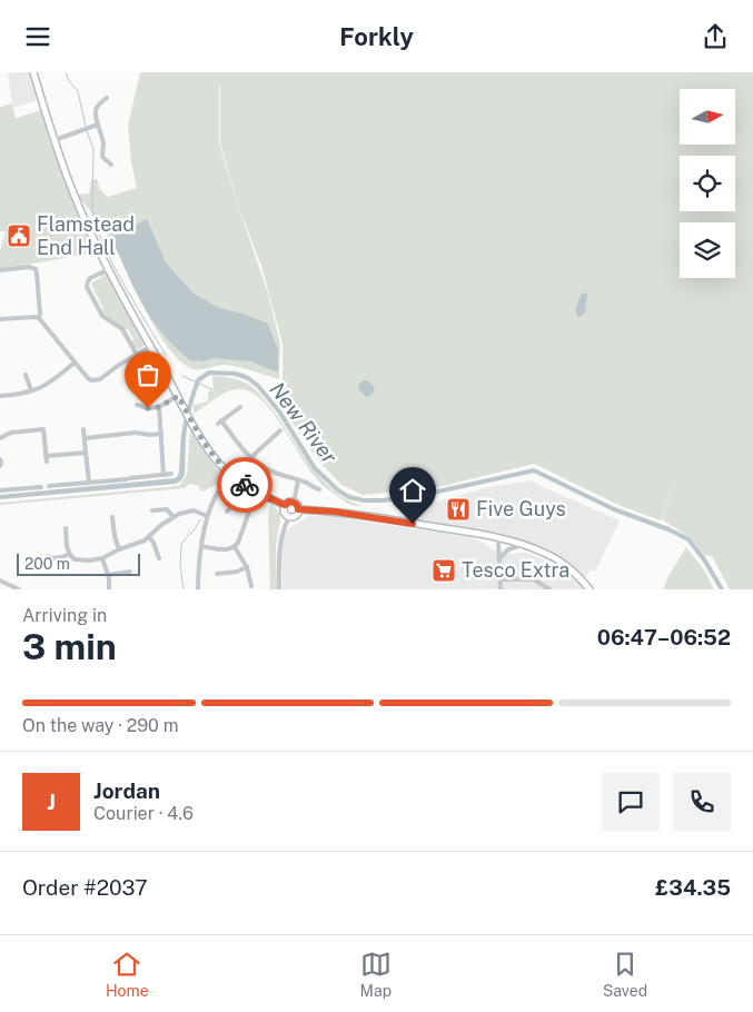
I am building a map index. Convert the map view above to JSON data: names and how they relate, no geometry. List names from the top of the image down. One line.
{"water":["New River"],"places":{"public building":["Flamstead End Hall"],"restaurant":["Five Guys"],"supermarket":["Tesco Extra"]},"scale_bar":"200 m","north":"right","page":{"header":"Forkly","scale":"200 m","heading":["3 min","Arriving in","06:47–06:52"],"panel":["Jordan","Courier · 4.6","Order #2037","£34.35"],"bar":"On the way · 290 m","round":"J","tabs":["Home","Map","Saved"]}}
